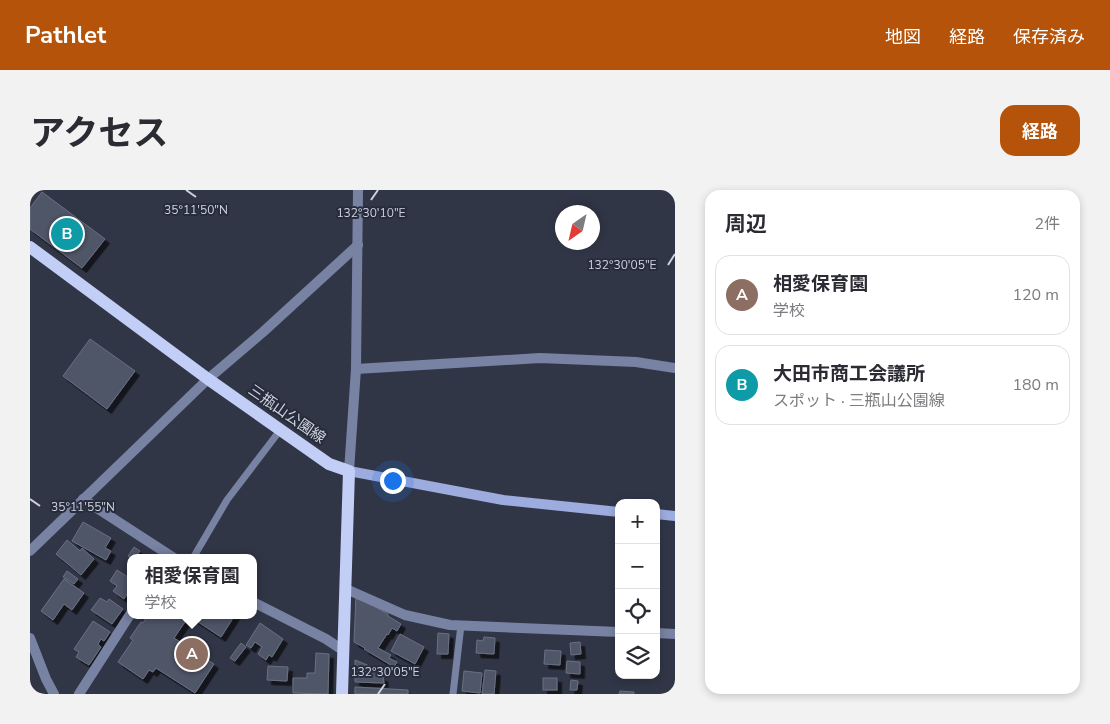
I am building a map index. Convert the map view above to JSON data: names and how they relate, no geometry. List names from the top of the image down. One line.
{"streets":{"main road":["三瓶山公園線"]},"north":"bottom left","page":{"header":"Pathlet","nav":["地図","経路","保存済み"],"title":"アクセス","buttons":"経路","heading":["周辺","2件"],"pins":["B","A"],"list":[{"mark":"A","name":"相愛保育園","note":"学校","value":"120 m"},{"mark":"B","name":"大田市商工会議所","note":"スポット · 三瓶山公園線","value":"180 m"}],"map_buttons":["+","−"],"popup":["相愛保育園","学校"]},"coordinates":["35°11'50\"N","132°30'10\"E","132°30'05\"E","35°11'55\"N"]}
